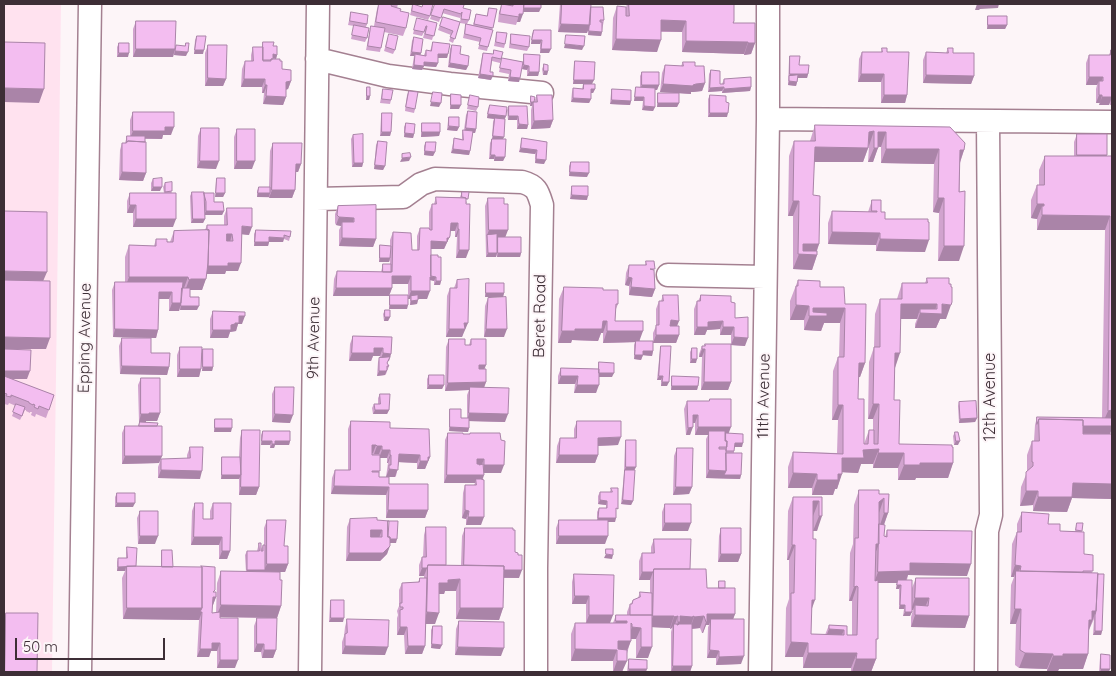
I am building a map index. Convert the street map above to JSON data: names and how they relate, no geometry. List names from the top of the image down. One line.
{"streets":{"street":["Beret Road","Epping Avenue","9th Avenue","11th Avenue","12th Avenue"]},"crossings":[["Beret Road","9th Avenue"]],"scale_bar":"50 m"}
